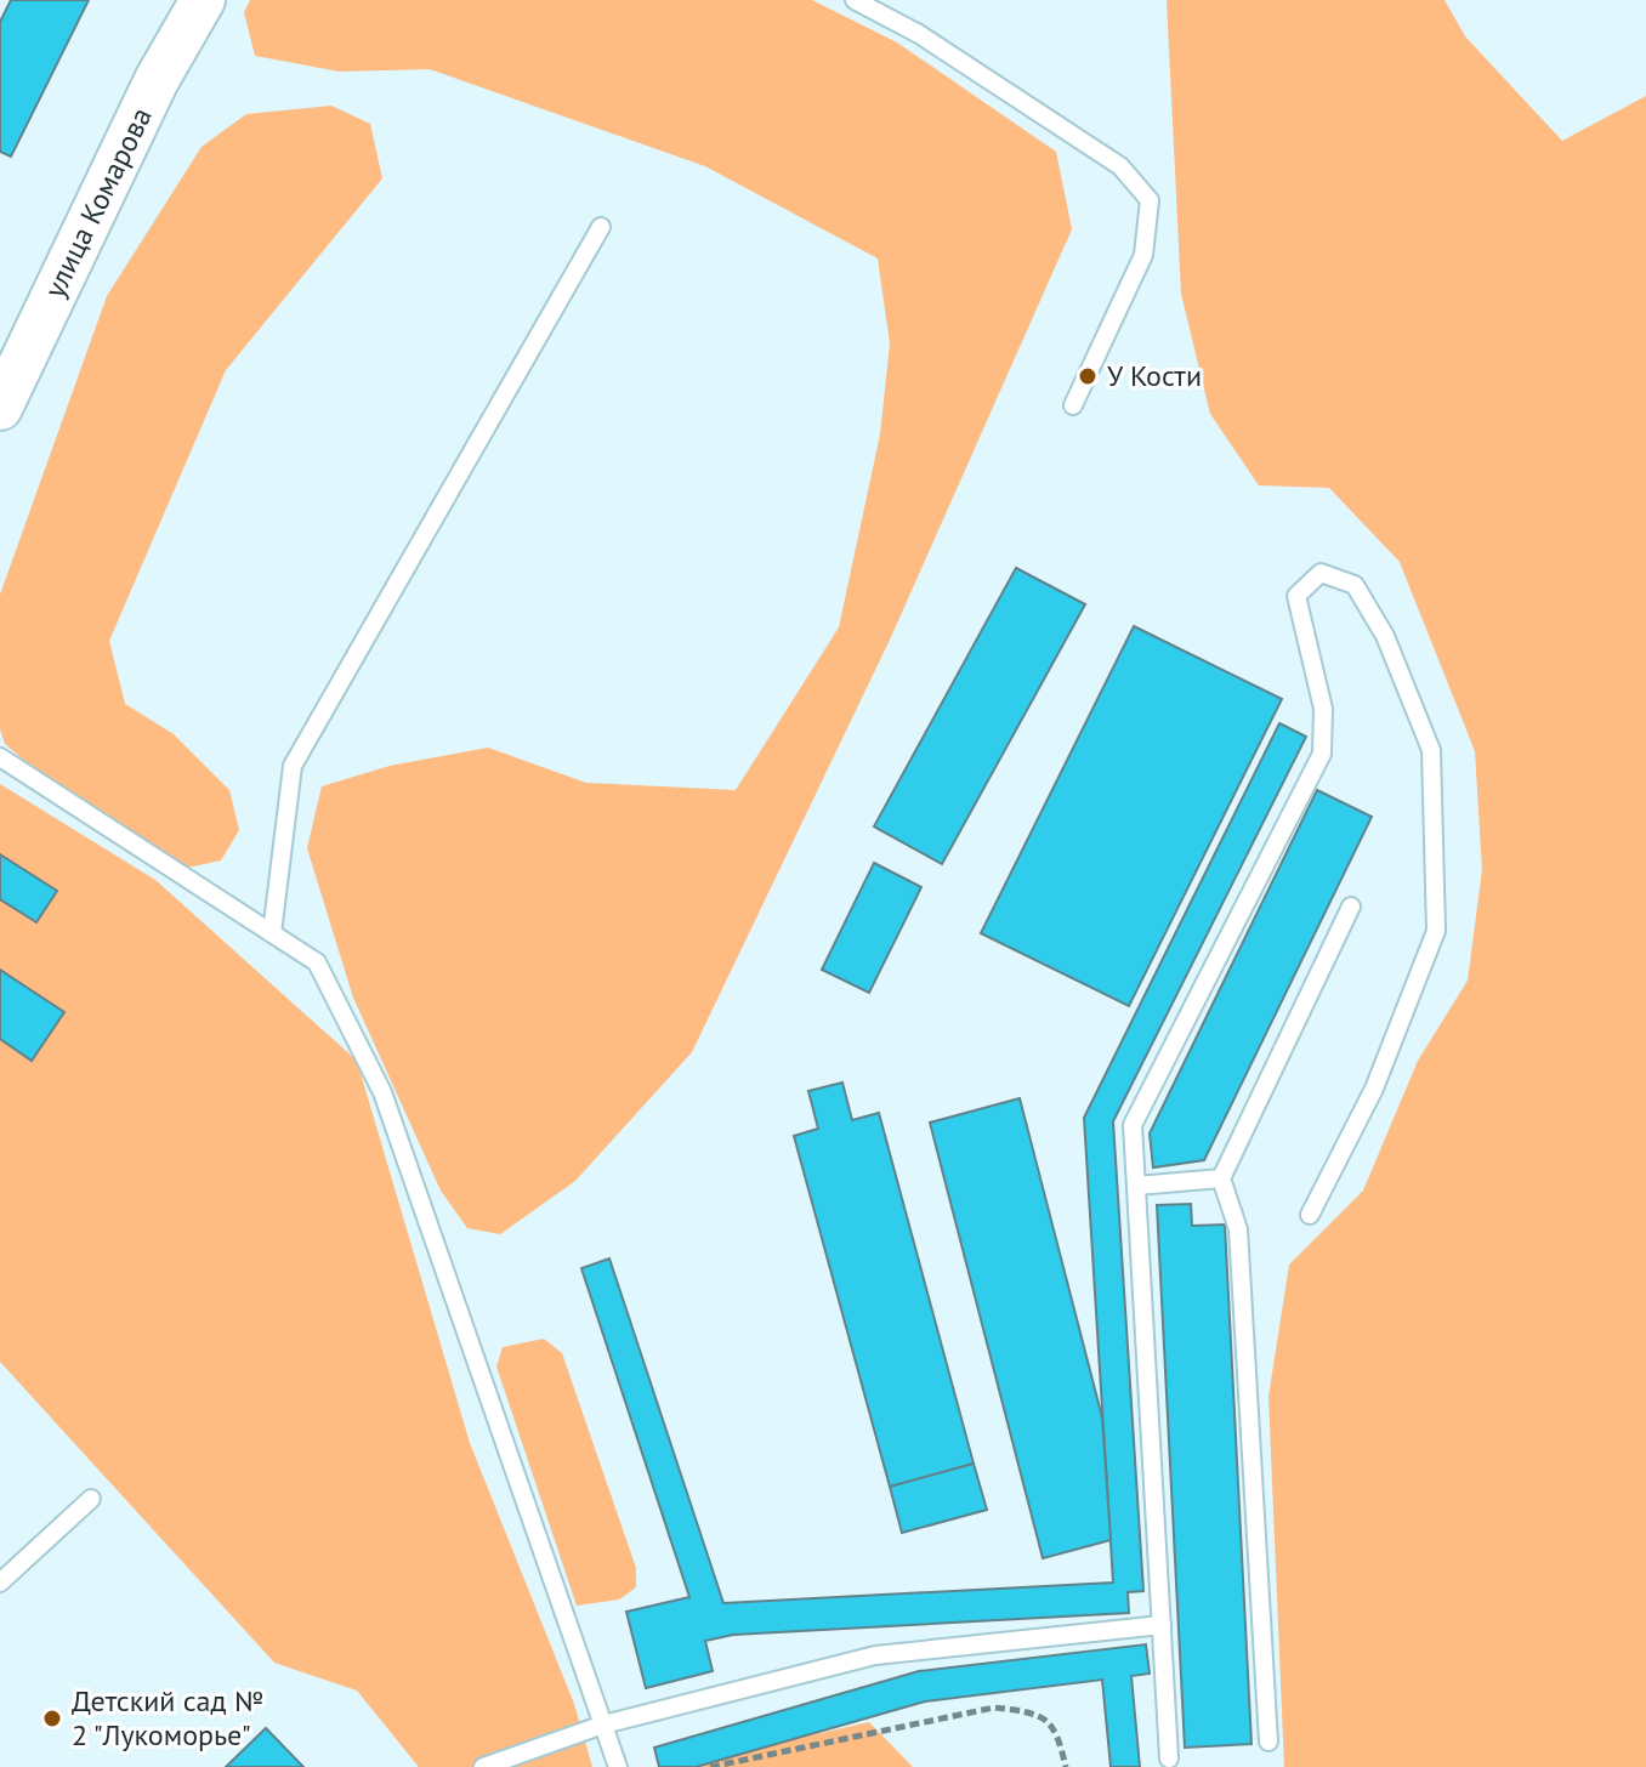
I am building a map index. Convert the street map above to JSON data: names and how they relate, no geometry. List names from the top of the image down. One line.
{"streets":{"street":["улица Комарова"]},"places":["У Кости","Детский сад № 2 \"Лукоморье\""]}
